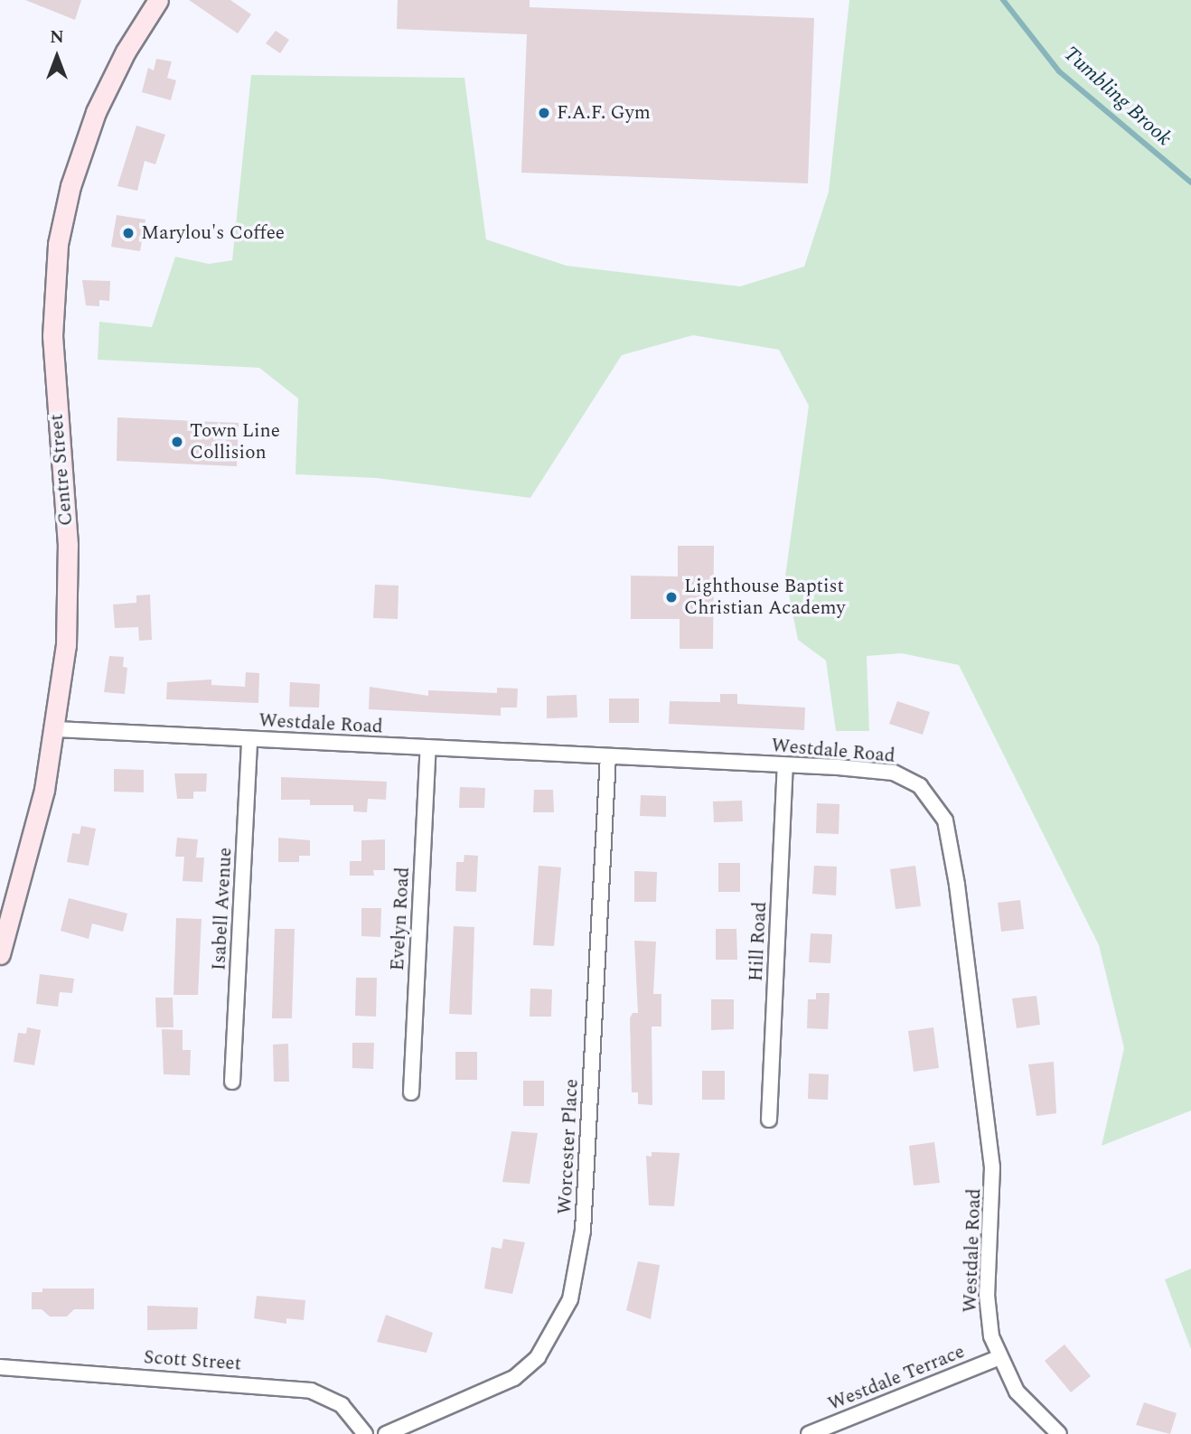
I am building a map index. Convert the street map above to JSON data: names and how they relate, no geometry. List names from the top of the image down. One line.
{"streets":{"main road":["Centre Street"],"street":["Westdale Road","Isabell Avenue","Evelyn Road","Hill Road","Worcester Place","Scott Street","Westdale Terrace"]},"crossings":[["Centre Street","Westdale Road"],["Westdale Road","Isabell Avenue"],["Westdale Road","Evelyn Road"],["Westdale Road","Hill Road"],["Westdale Road","Worcester Place"],["Westdale Road","Westdale Terrace"]],"water":["Tumbling Brook"],"places":["F.A.F. Gym","Marylou's Coffee","Town Line Collision","Lighthouse Baptist Christian Academy"],"north":"top"}
